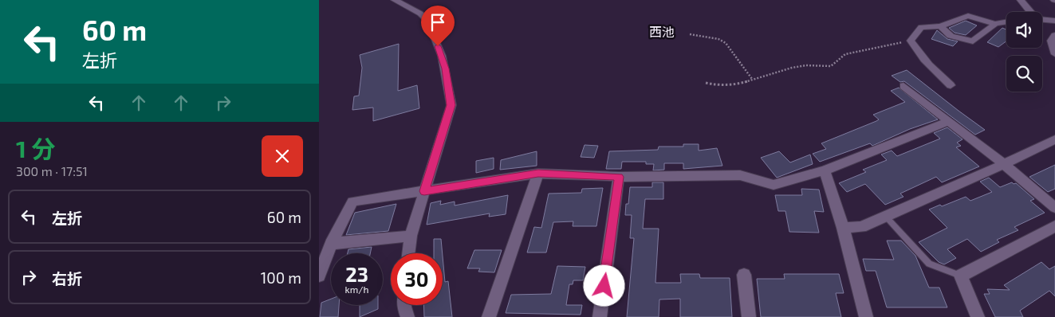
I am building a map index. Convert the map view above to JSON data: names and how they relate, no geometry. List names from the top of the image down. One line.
{"districts":["西池"],"page":{"turn":["60 m","左折"],"heading":["1 分","300 m · 17:51"],"list":[{"name":"左折","value":"60 m"},{"name":"右折","value":"100 m"}],"speed":"23 km/h","limit":"30"}}
